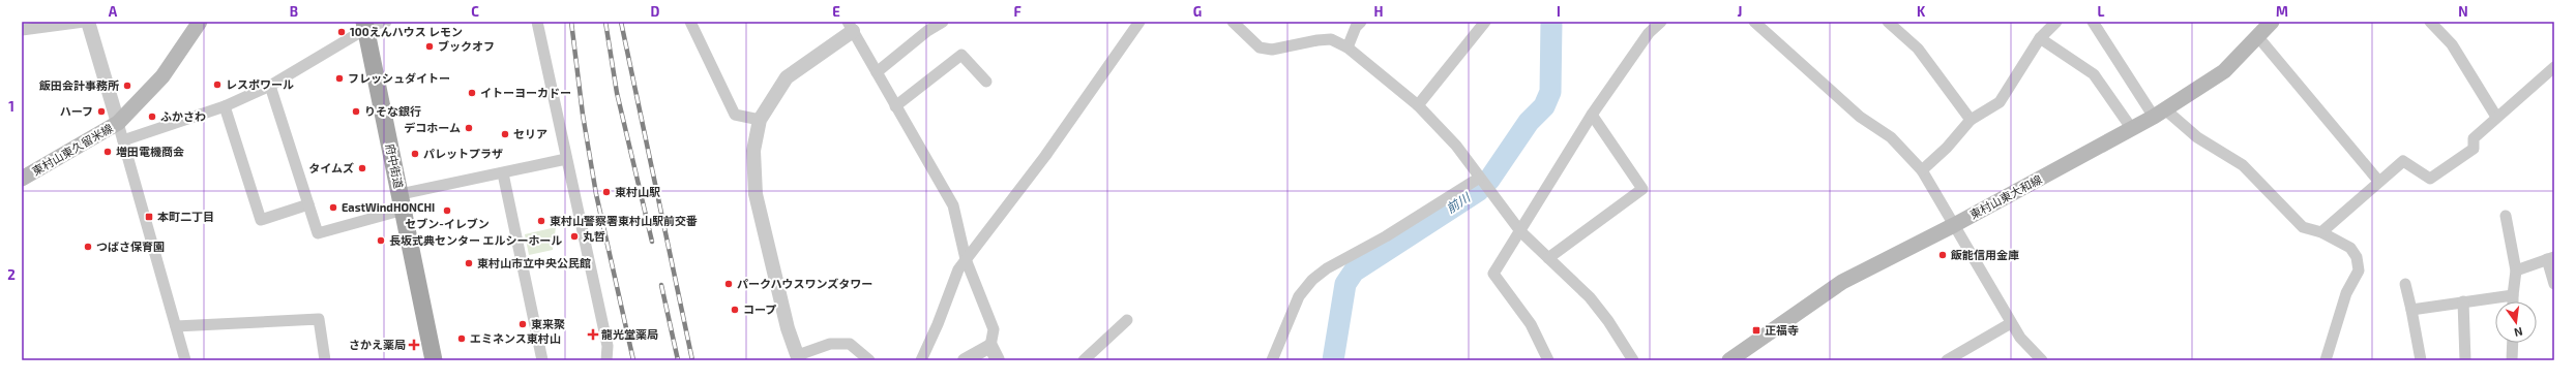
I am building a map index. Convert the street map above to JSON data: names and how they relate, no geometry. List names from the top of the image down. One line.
{"streets":{"main road":["東村山東久留米線","府中街道","東村山東大和線"]},"water":["前川"],"places":{"other":["100えんハウス レモン","ブックオフ","フレッシュダイトー","レスポワール","飯田会計事務所","イトーヨーカドー","ハーフ","りそな銀行","ふかさわ","デコホーム","セリア","増田電機商会","パレットプラザ","タイムズ","東村山駅","EastWindHONCHI","セブン-イレブン","東村山警察署東村山駅前交番","丸哲","長坂式典センター エルシーホール","つばさ保育園","飯能信用金庫","東村山市立中央公民館","パークハウスワンズタワー","コープ","東来聚","エミネンス東村山"],"transit":["本町二丁目","正福寺"],"health":["龍光堂薬局","さかえ薬局"]},"north":"bottom","grid":{"columns":["A","B","C","D","E","F","G","H","I","J","K","L","M","N"],"rows":["1","2"]}}
